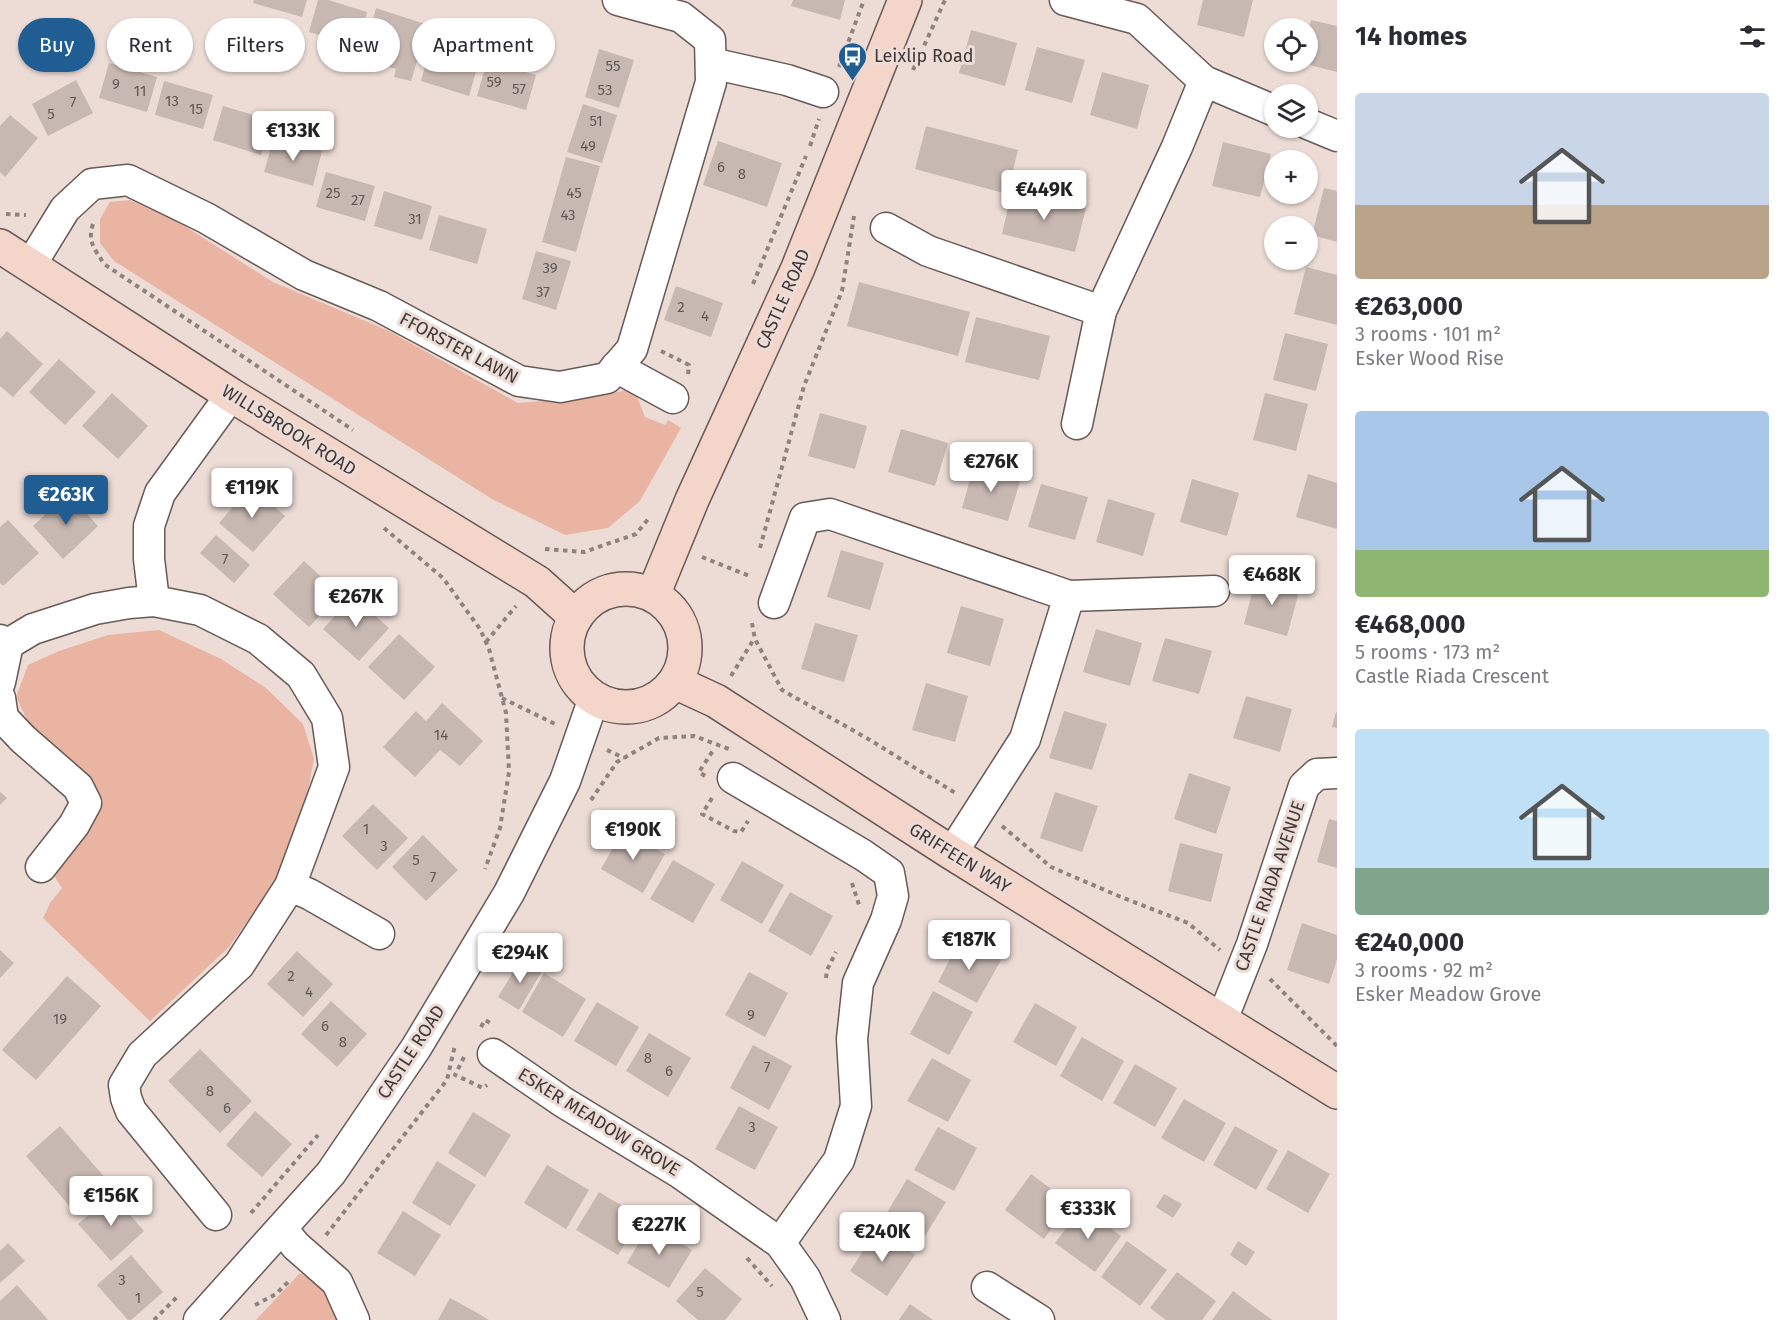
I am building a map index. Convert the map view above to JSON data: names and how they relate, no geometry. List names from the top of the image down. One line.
{"streets":{"street":["CASTLE ROAD","FFORSTER LAWN","WILLSBROOK ROAD","GRIFFEEN WAY","CASTLE RIADA AVENUE","ESKER MEADOW GROVE"]},"crossings":[["CASTLE ROAD","WILLSBROOK ROAD"],["CASTLE ROAD","GRIFFEEN WAY"],["FFORSTER LAWN","WILLSBROOK ROAD"],["WILLSBROOK ROAD","GRIFFEEN WAY"],["GRIFFEEN WAY","CASTLE RIADA AVENUE"]],"places":{"bus stop":["Leixlip Road"]},"house_numbers":["55","59","9","57","53","11","13","7","15","5","51","49","6","8","25","45","27","43","31","39","37","2","4","7","14","1","3","5","7","2","4","9","19","6","8","8","7","6","8","6","3","3","5","1"],"page":{"heading":"14 homes","map_buttons":["+","−"],"chip":["Buy","Rent","Filters","New","Apartment"],"list":[{"name":"€263,000","note":"3 rooms · 101 m² · Esker Wood Rise"},{"name":"€468,000","note":"5 rooms · 173 m² · Castle Riada Crescent"},{"name":"€240,000","note":"3 rooms · 92 m² · Esker Meadow Grove"}],"price":["€133K","€449K","€276K","€119K","€263K","€468K","€267K","€190K","€187K","€294K","€156K","€333K","€227K","€240K"]}}
